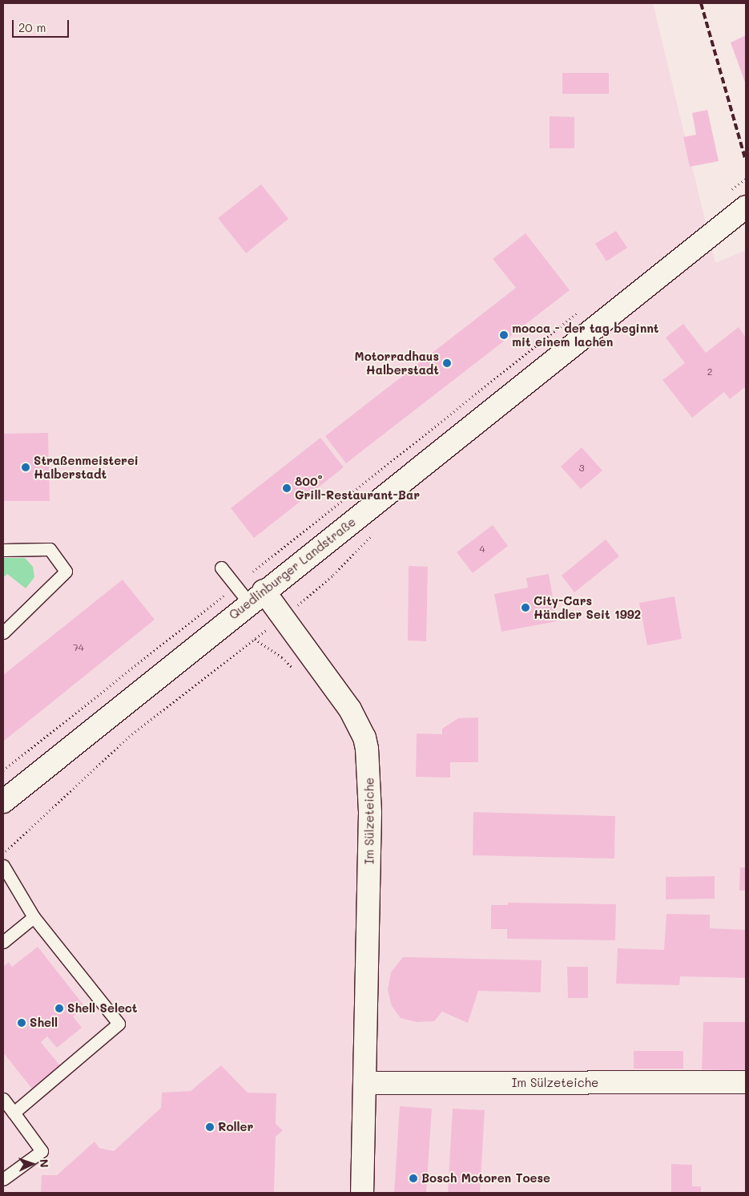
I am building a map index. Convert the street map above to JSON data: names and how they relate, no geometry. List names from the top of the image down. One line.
{"streets":{"street":["Quedlinburger Landstraße","Im Sülzeteiche"]},"crossings":[["Quedlinburger Landstraße","Im Sülzeteiche"]],"places":["mocca - der tag beginnt mit einem lachen","Motorradhaus Halberstadt","Straßenmeisterei Halberstadt","800° Grill-Restaurant-Bar","City-Cars Händler Seit 1992","Shell Select","Shell","Roller","Bosch Motoren Toese"],"house_numbers":["2","3","4","74"],"scale_bar":"20 m","north":"right"}
